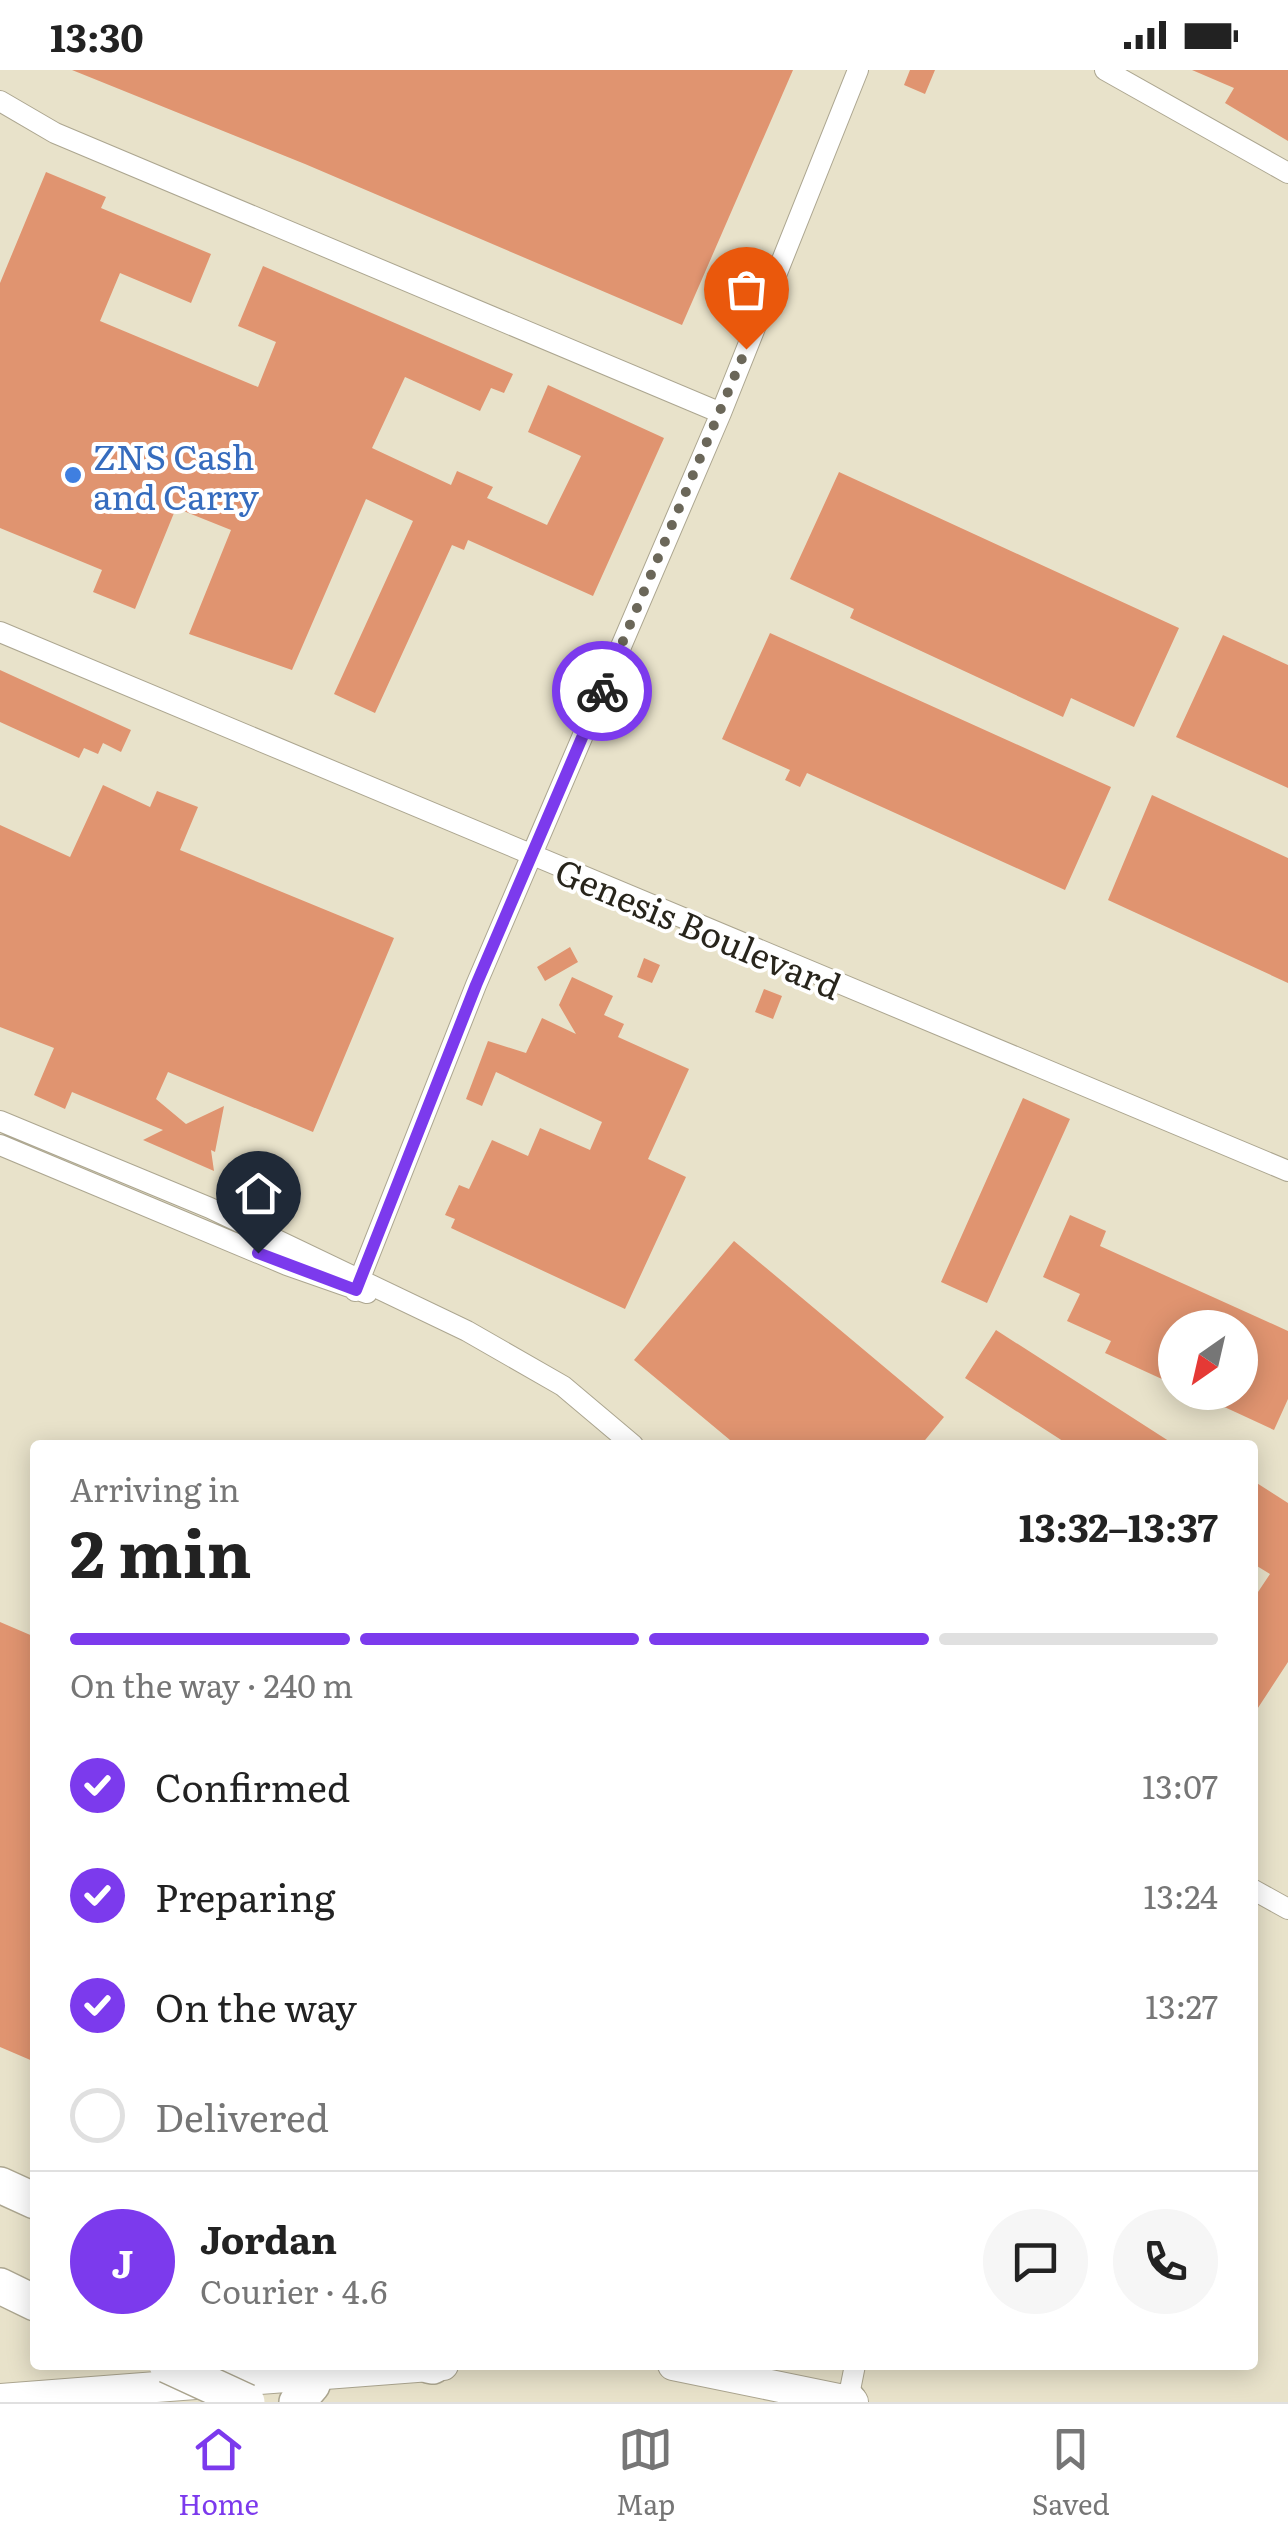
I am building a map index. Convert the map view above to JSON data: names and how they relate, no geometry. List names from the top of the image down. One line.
{"streets":{"street":["Genesis Boulevard"]},"places":["ZNS Cash and Carry"],"north":"bottom left","page":{"status":"13:30","heading":["2 min","Arriving in","13:32–13:37"],"panel":["Jordan","Courier · 4.6"],"bar":"On the way · 240 m","list":[["Confirmed","13:07"],["Preparing","13:24"],["On the way","13:27"],"Delivered"],"round":"J","tabs":["Home","Map","Saved"]}}
